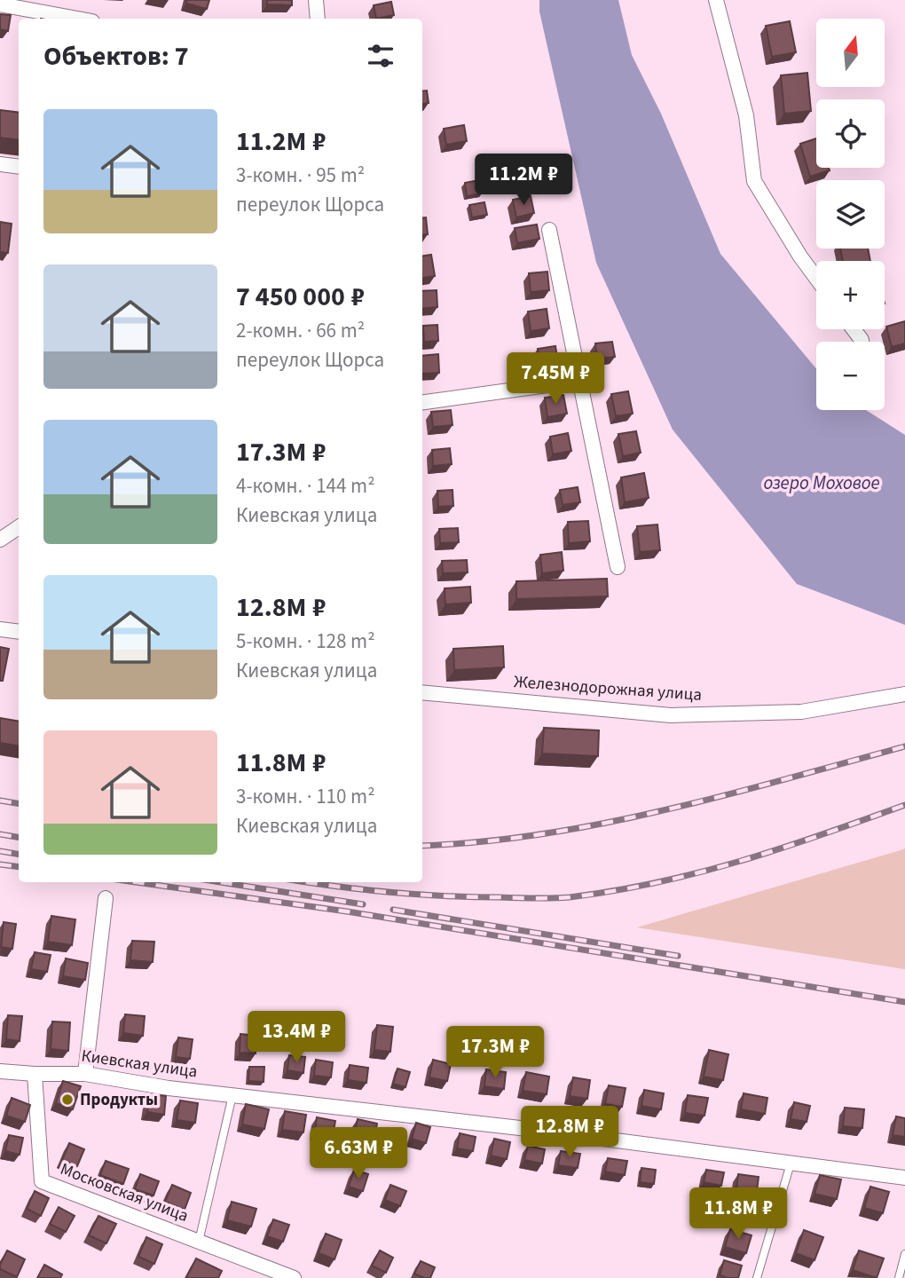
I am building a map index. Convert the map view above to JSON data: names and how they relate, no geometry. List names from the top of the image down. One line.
{"streets":{"street":["Железнодорожная улица","Киевская улица","Московская улица"]},"crossings":[["Киевская улица","Московская улица"]],"water":["озеро Моховое"],"places":["Продукты"],"north":"top","page":{"map_buttons":["+","−"],"heading":"Объектов: 7","list":[{"name":"11.2M ₽","note":"3-комн. · 95 m² · переулок Щорса"},{"name":"7 450 000 ₽","note":"2-комн. · 66 m² · переулок Щорса"},{"name":"17.3M ₽","note":"4-комн. · 144 m² · Киевская улица"},{"name":"12.8M ₽","note":"5-комн. · 128 m² · Киевская улица"},{"name":"11.8M ₽","note":"3-комн. · 110 m² · Киевская улица"}],"price":["11.2M ₽","7.45M ₽","13.4M ₽","17.3M ₽","12.8M ₽","6.63M ₽","11.8M ₽"]}}
